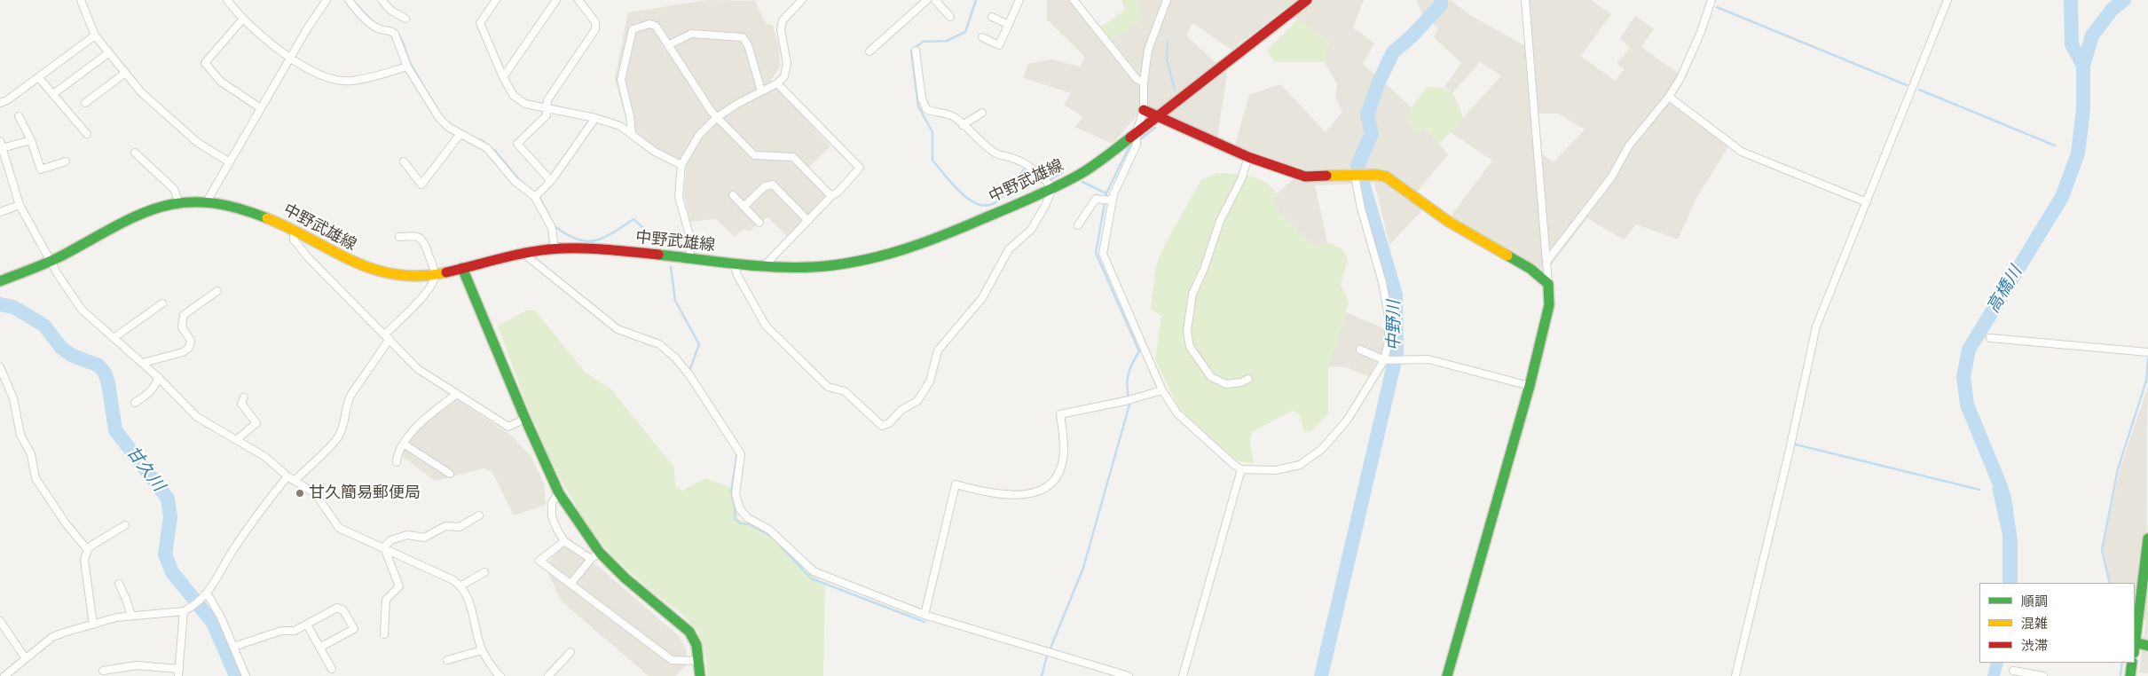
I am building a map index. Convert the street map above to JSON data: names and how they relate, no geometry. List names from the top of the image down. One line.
{"streets":{"main road":["中野武雄線"]},"water":["高橋川","中野川","甘久川"],"places":["甘久簡易郵便局"],"legend":["順調","混雑","渋滞"]}
